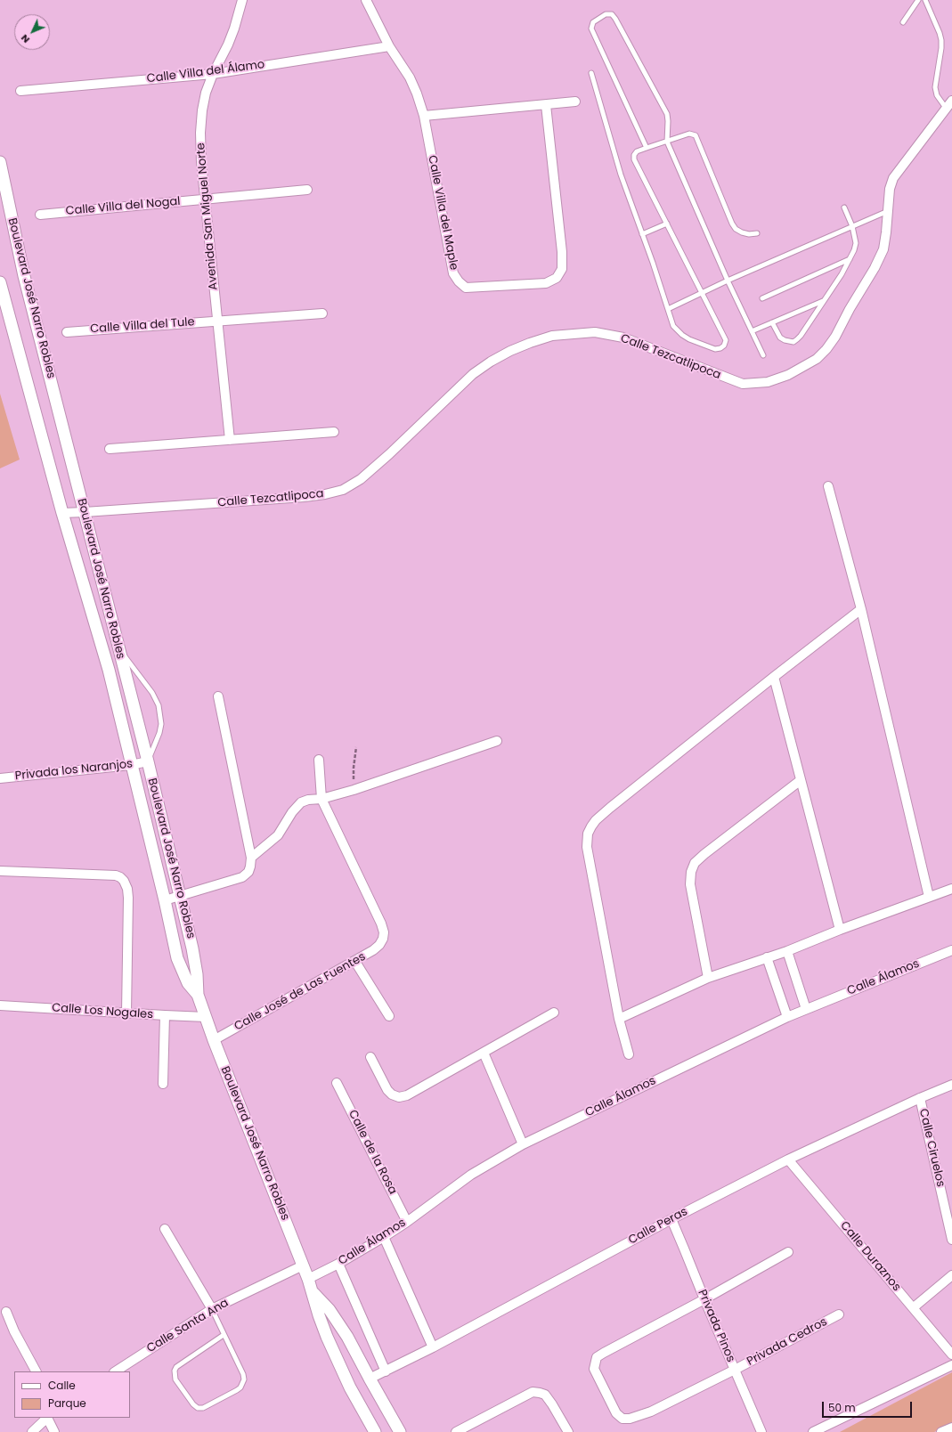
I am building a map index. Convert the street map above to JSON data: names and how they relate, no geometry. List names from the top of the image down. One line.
{"streets":{"street":["Calle Villa del Álamo","Calle Villa del Nogal","Calle Villa del Maple","Avenida San Miguel Norte","Boulevard José Narro Robles","Calle Villa del Tule","Calle Tezcatlipoca","Privada los Naranjos","Calle Álamos","Calle José de Las Fuentes","Calle Los Nogales","Calle Ciruelos","Calle de la Rosa","Calle Peras","Calle Duraznos","Calle Santa Ana","Privada Pinos","Privada Cedros"]},"crossings":[["Calle Villa del Álamo","Calle Villa del Maple"],["Calle Villa del Álamo","Avenida San Miguel Norte"],["Calle Villa del Nogal","Avenida San Miguel Norte"],["Avenida San Miguel Norte","Calle Villa del Tule"],["Boulevard José Narro Robles","Calle Tezcatlipoca"],["Boulevard José Narro Robles","Privada los Naranjos"],["Boulevard José Narro Robles","Calle Álamos"],["Boulevard José Narro Robles","Calle José de Las Fuentes"],["Boulevard José Narro Robles","Calle Los Nogales"],["Boulevard José Narro Robles","Calle Peras"],["Boulevard José Narro Robles","Calle Santa Ana"],["Calle Álamos","Calle de la Rosa"],["Calle Ciruelos","Calle Peras"],["Calle Peras","Calle Duraznos"],["Calle Peras","Privada Pinos"],["Privada Pinos","Privada Cedros"]],"legend":["Calle","Parque"],"scale_bar":"50 m","north":"bottom left"}
